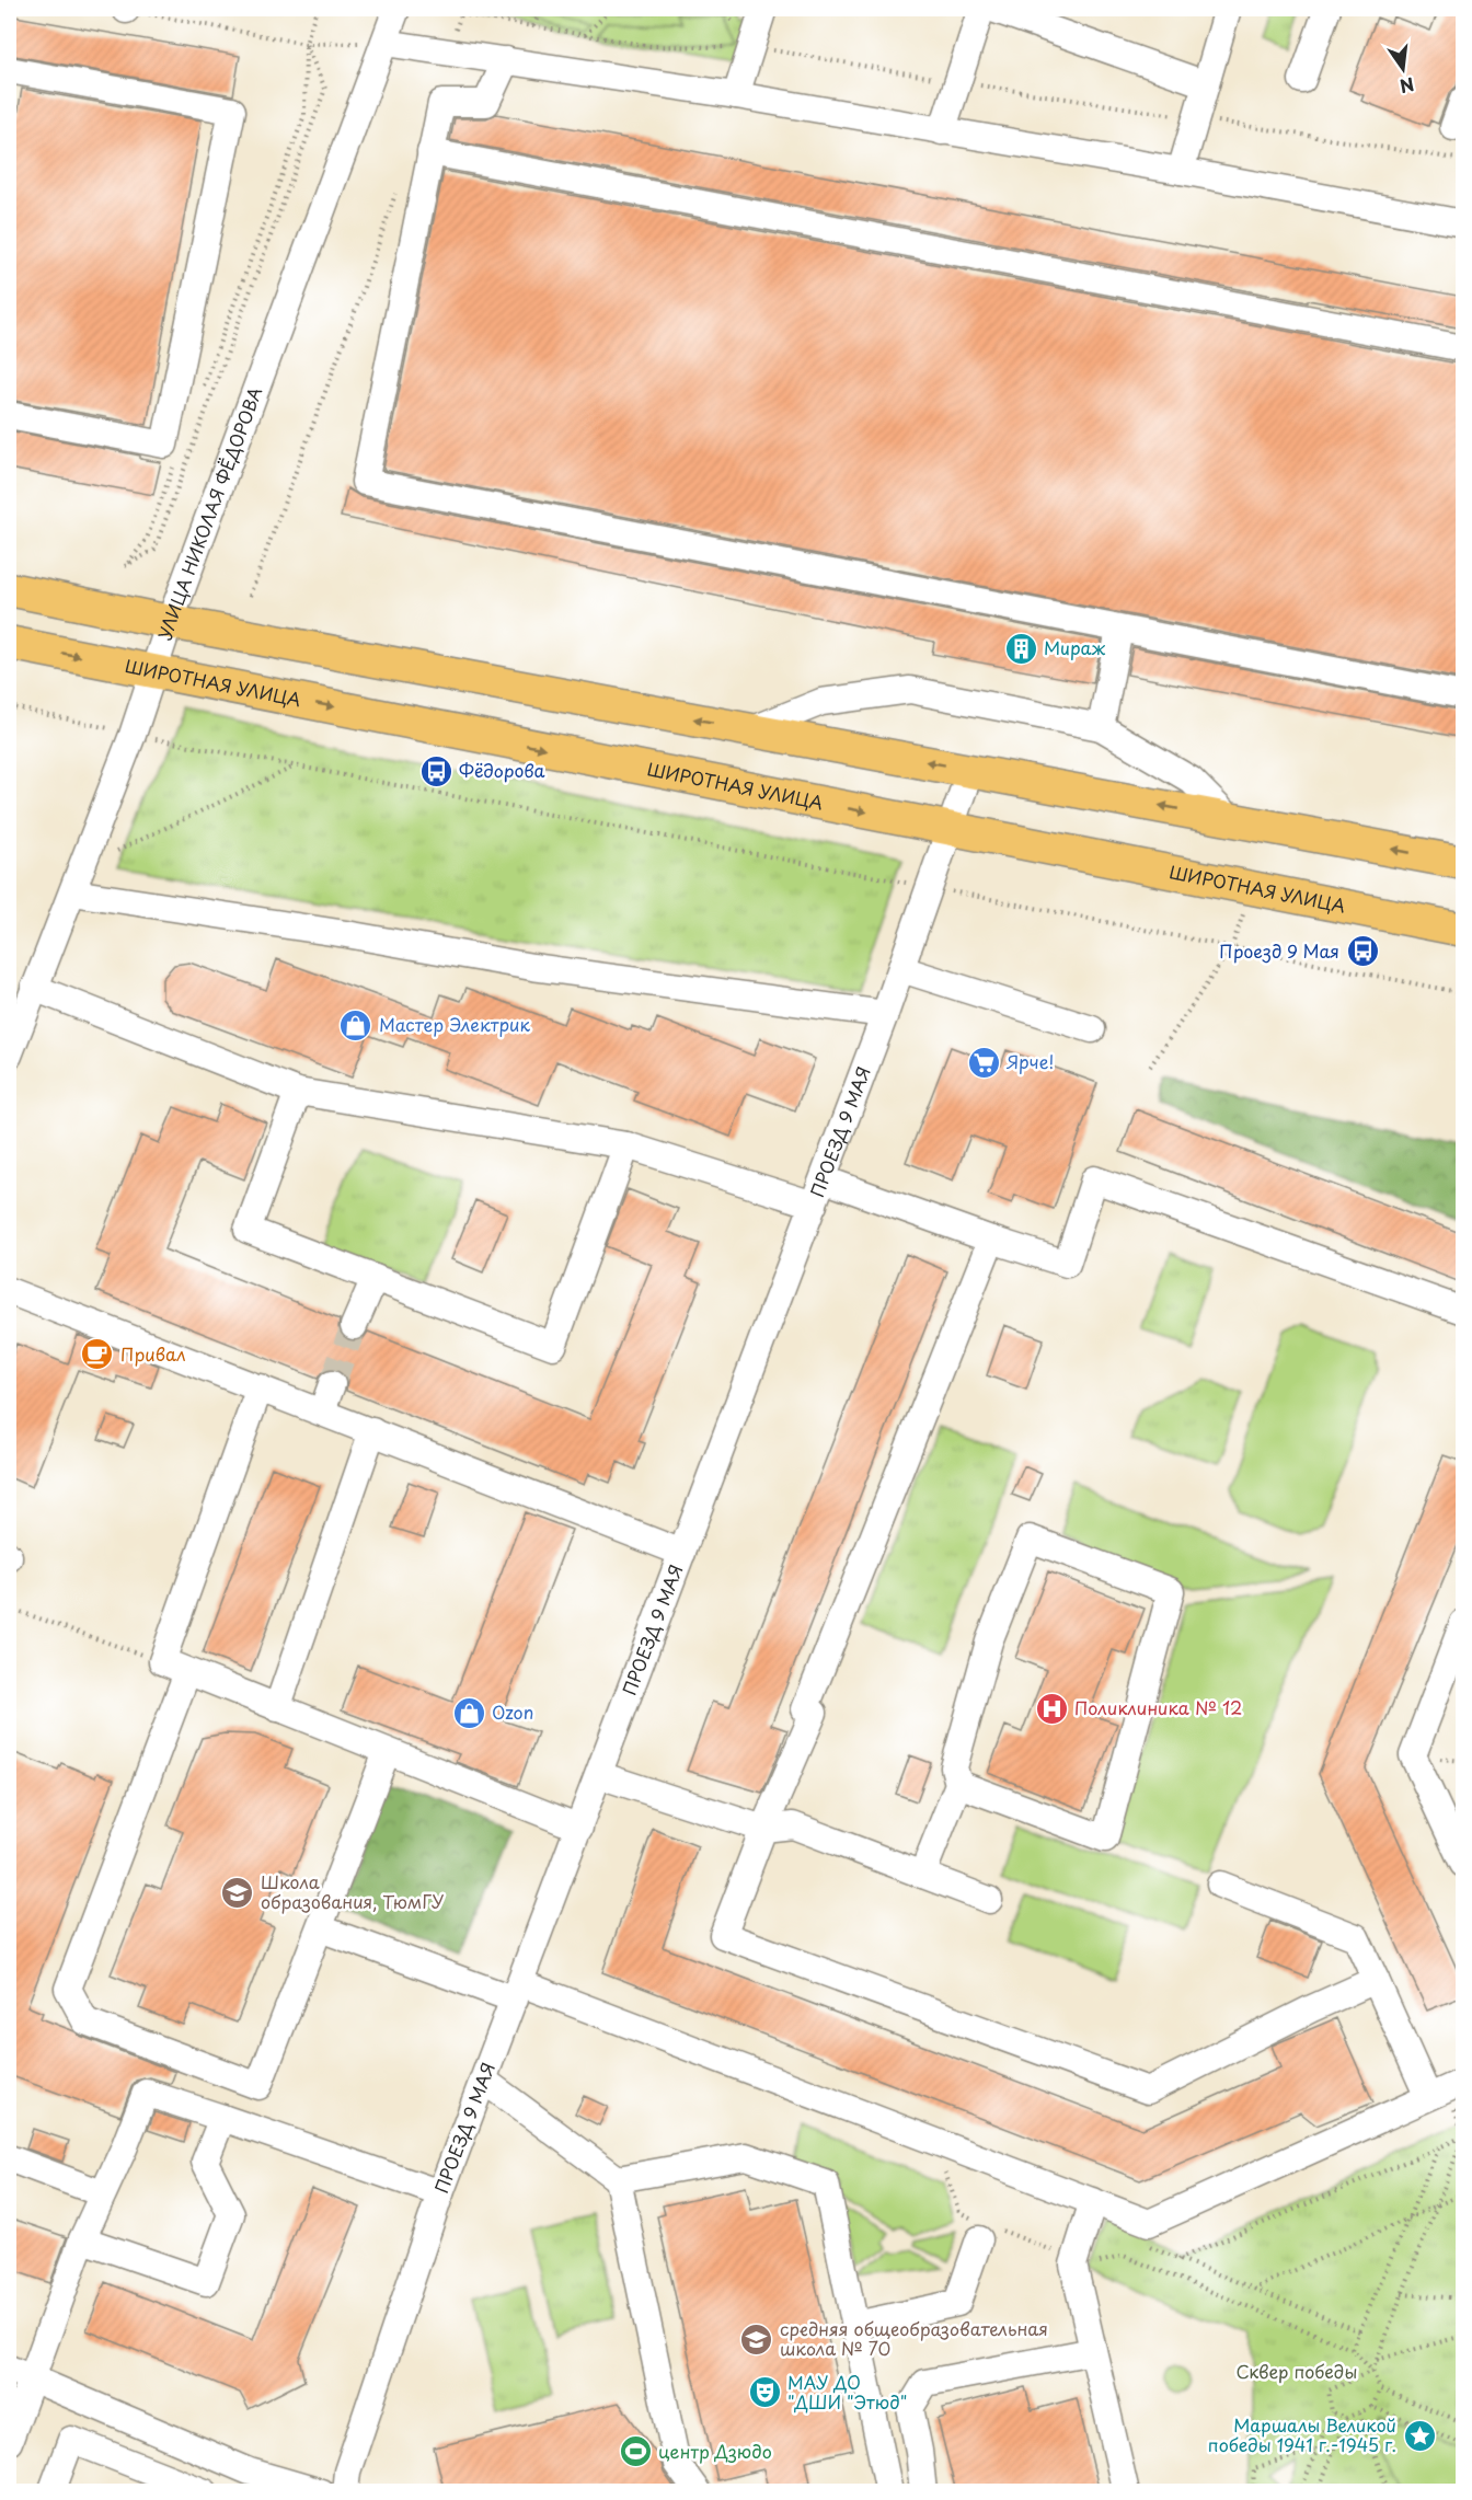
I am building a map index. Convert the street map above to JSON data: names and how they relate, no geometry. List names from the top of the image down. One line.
{"streets":{"main road":["ШИРОТНАЯ УЛИЦА"],"street":["УЛИЦА НИКОЛАЯ ФЁДОРОВА","ПРОЕЗД 9 МАЯ"]},"crossings":[["УЛИЦА НИКОЛАЯ ФЁДОРОВА","ШИРОТНАЯ УЛИЦА"],["ШИРОТНАЯ УЛИЦА","ПРОЕЗД 9 МАЯ"]],"parks":["Сквер победы"],"places":{"building":["Мираж"],"bus stop":["Фёдорова","Проезд 9 Мая"],"shop":["Мастер Электрик","Ozon"],"supermarket":["Ярче!"],"cafe":["Привал"],"hospital":["Поликлиника № 12"],"school or university":["Школа образования, ТюмГУ","средняя общеобразовательная школа № 70"],"theatre":["МАУ ДО \"ДШИ \"Этюд\""],"place":["Маршалы Великой победы 1941 г.-1945 г."],"sports":["центр Дзюдо"]},"north":"bottom"}
